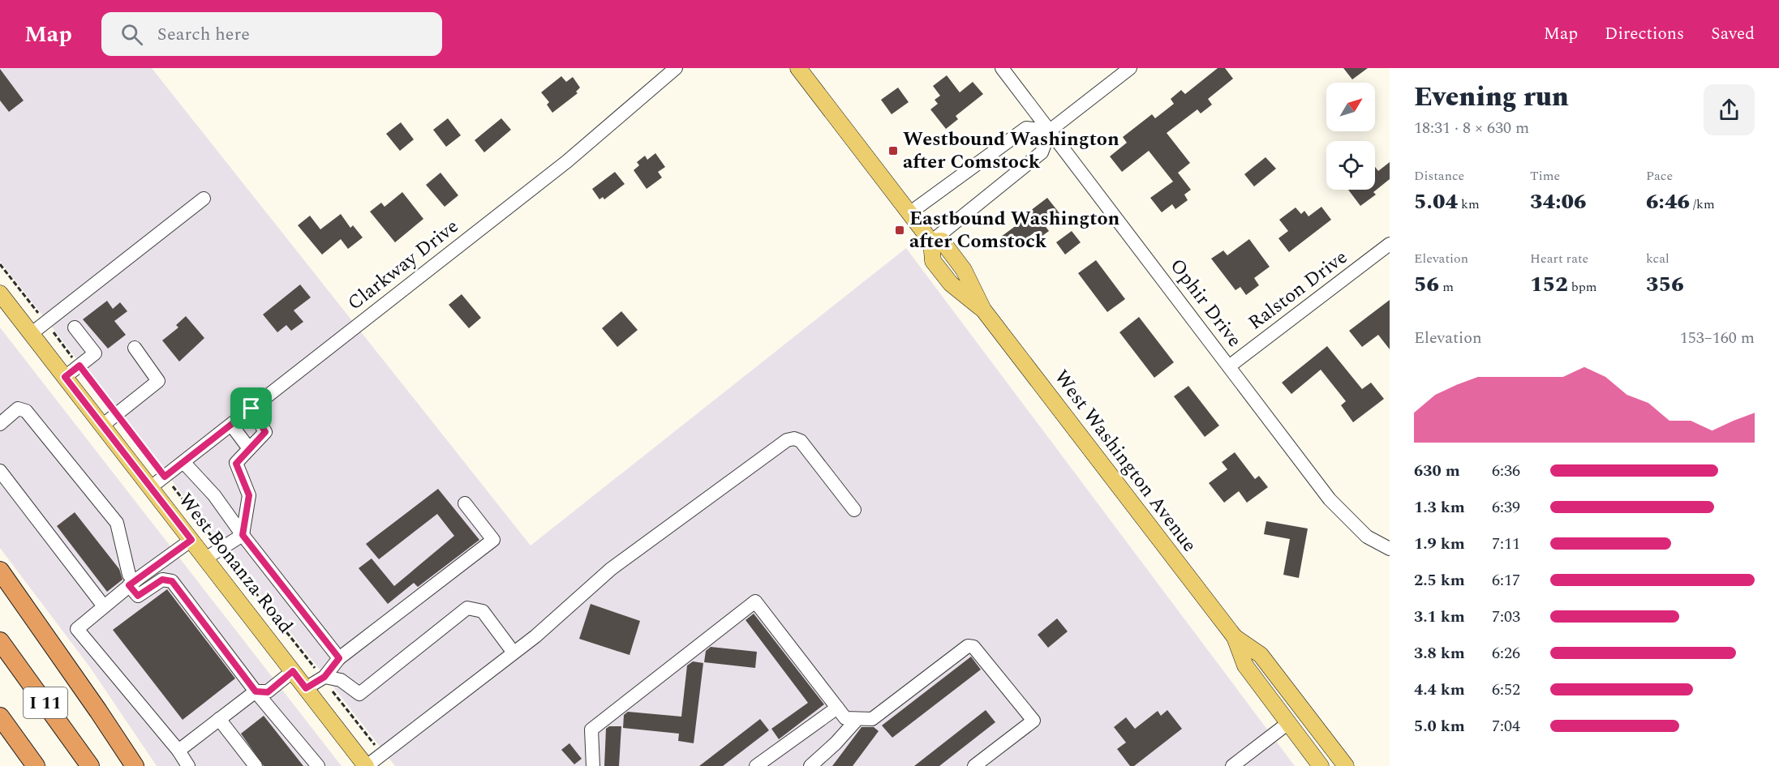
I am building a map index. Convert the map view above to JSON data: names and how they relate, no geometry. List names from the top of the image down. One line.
{"streets":{"highway":["I 11"],"main road":["West Washington Avenue","West Bonanza Road"],"street":["Clarkway Drive","Ralston Drive","Ophir Drive"]},"crossings":[["Clarkway Drive","West Bonanza Road"],["Ralston Drive","Ophir Drive"]],"places":{"transit":["Westbound Washington after Comstock","Eastbound Washington after Comstock"]},"north":"top right","page":{"header":"Map","search":"Search here","nav":["Map","Directions","Saved"],"heading":["Evening run","18:31 · 8 × 630 m"],"stats":[["Distance","5.04 km"],["Time","34:06"],["Pace","6:46 /km"],["Elevation","56 m"],["Heart rate","152 bpm"],["kcal","356"]],"chart":["Elevation","153–160 m"],"list":[{"name":"630 m","note":"6:36"},{"name":"1.3 km","note":"6:39"},{"name":"1.9 km","note":"7:11"},{"name":"2.5 km","note":"6:17"},{"name":"3.1 km","note":"7:03"},{"name":"3.8 km","note":"6:26"},{"name":"4.4 km","note":"6:52"},{"name":"5.0 km","note":"7:04"}]}}
